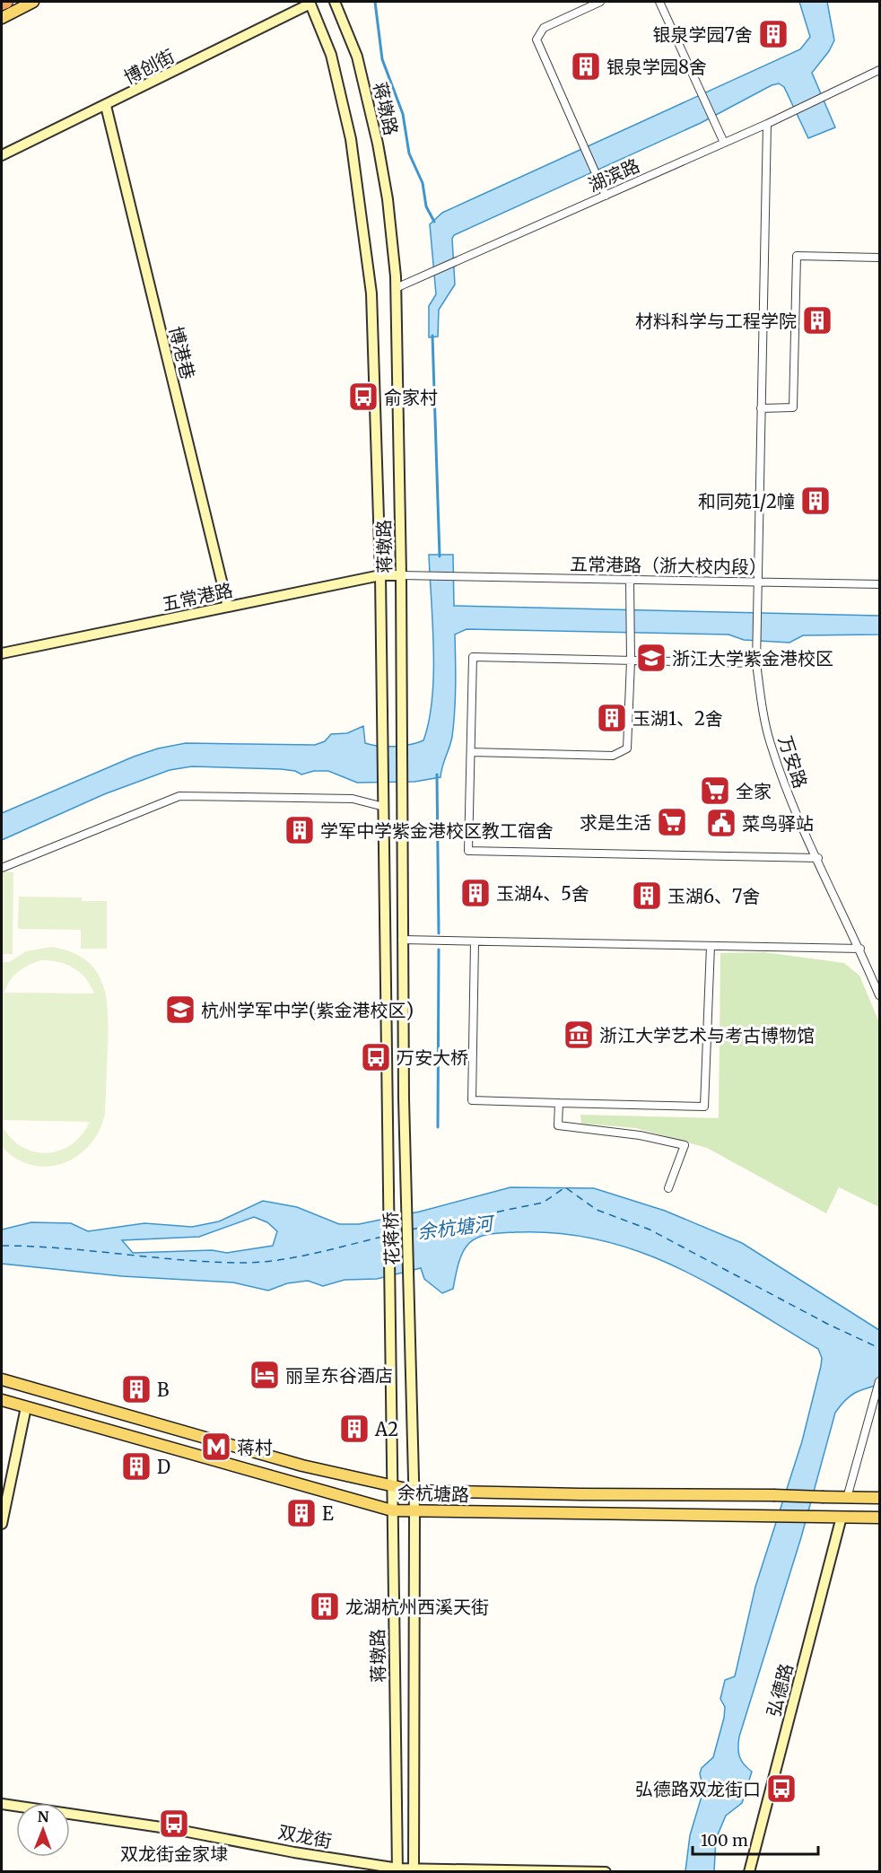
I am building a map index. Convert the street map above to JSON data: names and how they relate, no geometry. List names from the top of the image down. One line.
{"streets":{"main road":["博创街","蒋墩路","博港巷","五常港路","花蒋桥","余杭塘路","弘德路","双龙街"],"street":["湖滨路","五常港路（浙大校内段）","万安路"]},"crossings":[["博创街","蒋墩路"],["博创街","博港巷"],["蒋墩路","湖滨路"],["蒋墩路","五常港路（浙大校内段）"],["蒋墩路","五常港路"],["蒋墩路","花蒋桥"],["蒋墩路","余杭塘路"],["蒋墩路","双龙街"],["湖滨路","万安路"],["博港巷","五常港路"],["五常港路（浙大校内段）","五常港路"],["五常港路（浙大校内段）","万安路"],["余杭塘路","弘德路"]],"water":["余杭塘河"],"places":{"building":["银泉学园7舍","银泉学园8舍","材料科学与工程学院","和同苑1/2幢","玉湖1、2舍","学军中学紫金港校区教工宿舍","玉湖4、5舍","玉湖6、7舍","B","A2","D","E","龙湖杭州西溪天街"],"bus stop":["俞家村","万安大桥","弘德路双龙街口","双龙街金家埭"],"school or university":["浙江大学紫金港校区","杭州学军中学(紫金港校区)"],"supermarket":["全家","求是生活"],"public building":["菜鸟驿站"],"museum":["浙江大学艺术与考古博物馆"],"hotel":["丽呈东谷酒店"],"metro station":["蒋村"]},"scale_bar":"100 m","north":"top"}
